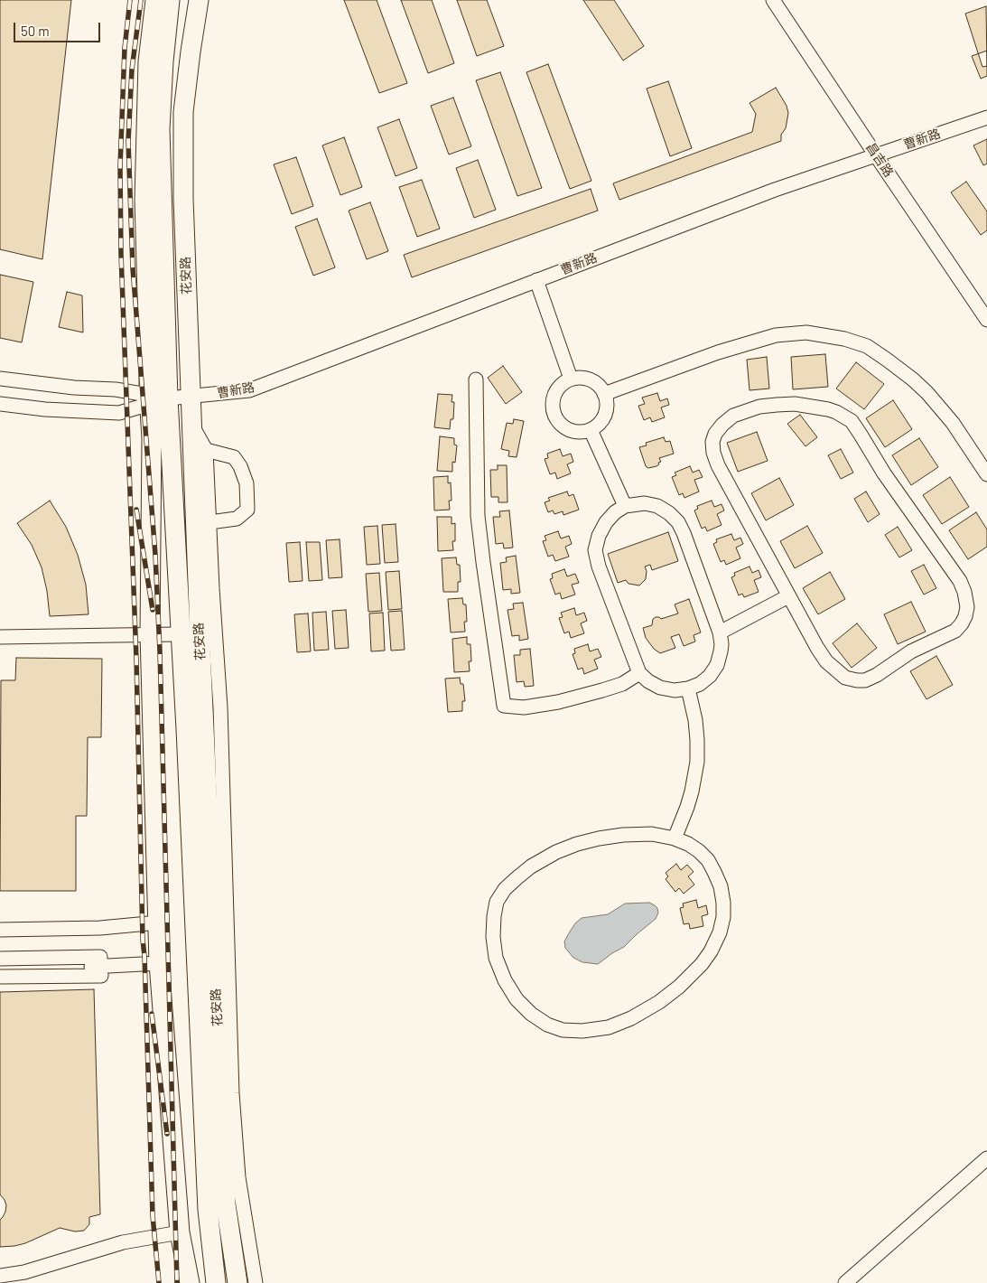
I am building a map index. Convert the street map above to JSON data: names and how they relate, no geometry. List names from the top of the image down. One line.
{"streets":{"highway":["花安路"],"street":["曹新路","昌吉路"]},"crossings":[["曹新路","昌吉路"],["曹新路","花安路"]],"scale_bar":"50 m"}
